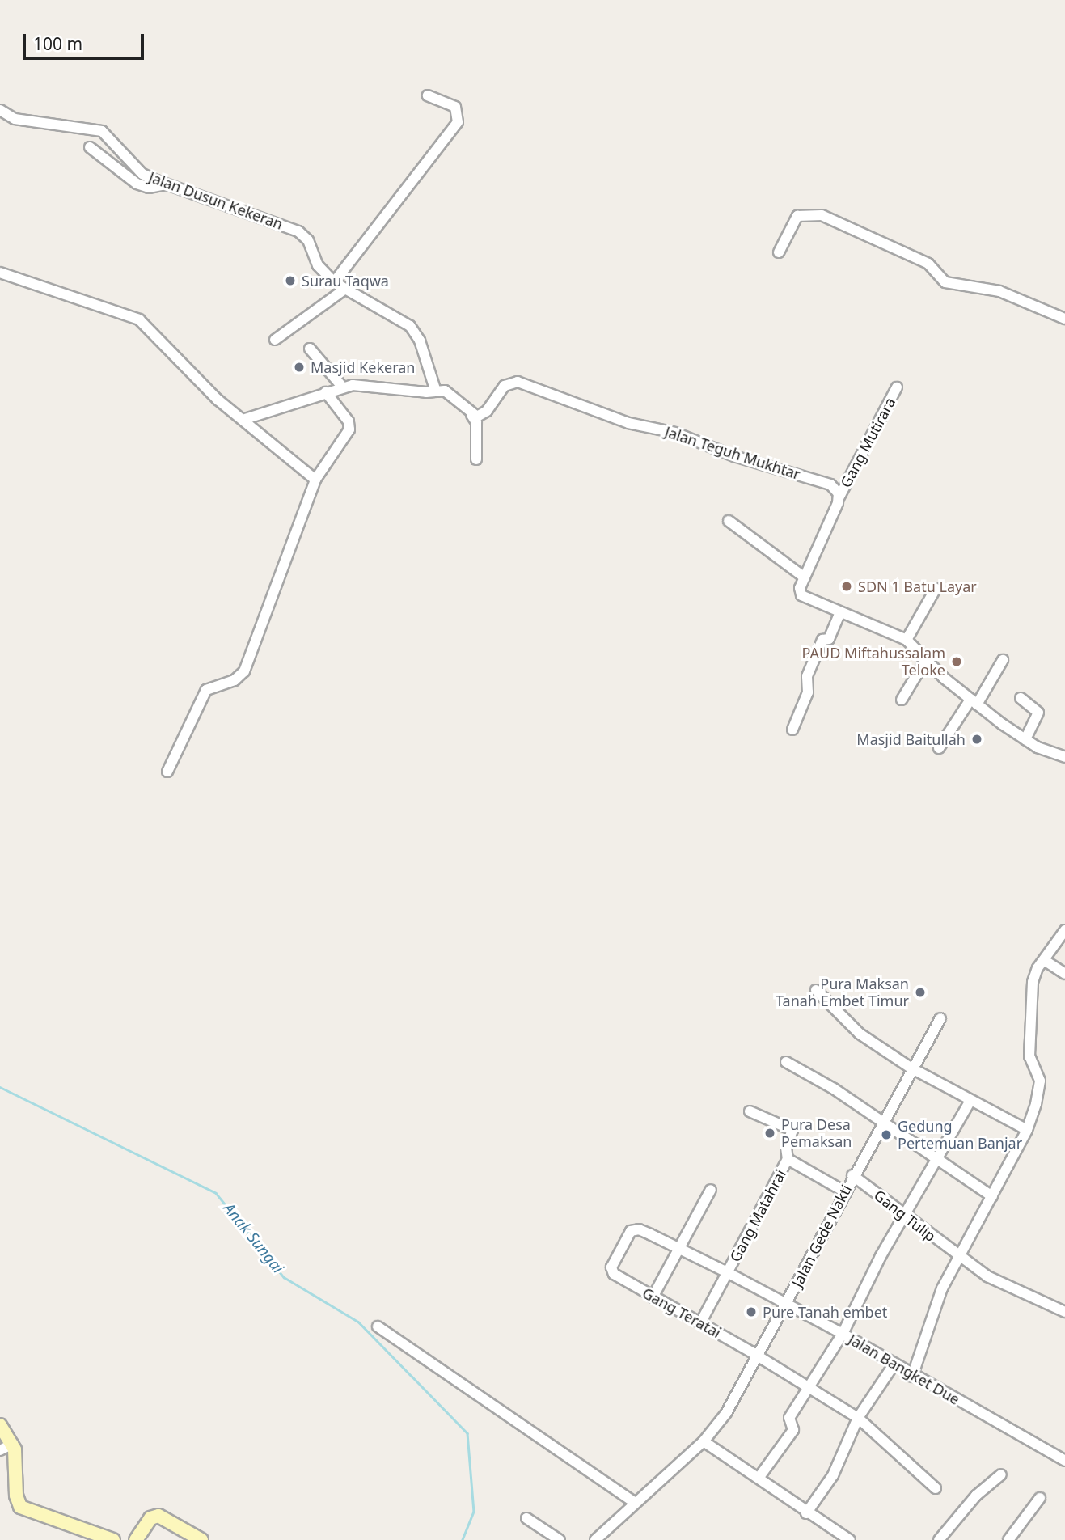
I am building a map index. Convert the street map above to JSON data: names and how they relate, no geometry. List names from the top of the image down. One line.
{"streets":{"street":["Jalan Dusun Kekeran","Gang Mutirara","Jalan Teguh Mukhtar","Gang Matahrai","Gang Tulip","Jalan Gede Nakti","Gang Teratai","Jalan Bangket Due"]},"crossings":[["Gang Mutirara","Jalan Teguh Mukhtar"],["Gang Matahrai","Gang Teratai"],["Gang Matahrai","Jalan Bangket Due"],["Gang Tulip","Jalan Gede Nakti"],["Jalan Gede Nakti","Gang Teratai"],["Jalan Gede Nakti","Jalan Bangket Due"],["Gang Teratai","Jalan Bangket Due"]],"water":["Anak Sungai"],"places":["Surau Taqwa","Masjid Kekeran","SDN 1 Batu Layar","PAUD Miftahussalam Teloke","Masjid Baitullah","Pura Maksan Tanah Embet Timur","Pura Desa Pemaksan","Gedung Pertemuan Banjar","Pure Tanah embet"],"scale_bar":"100 m"}
